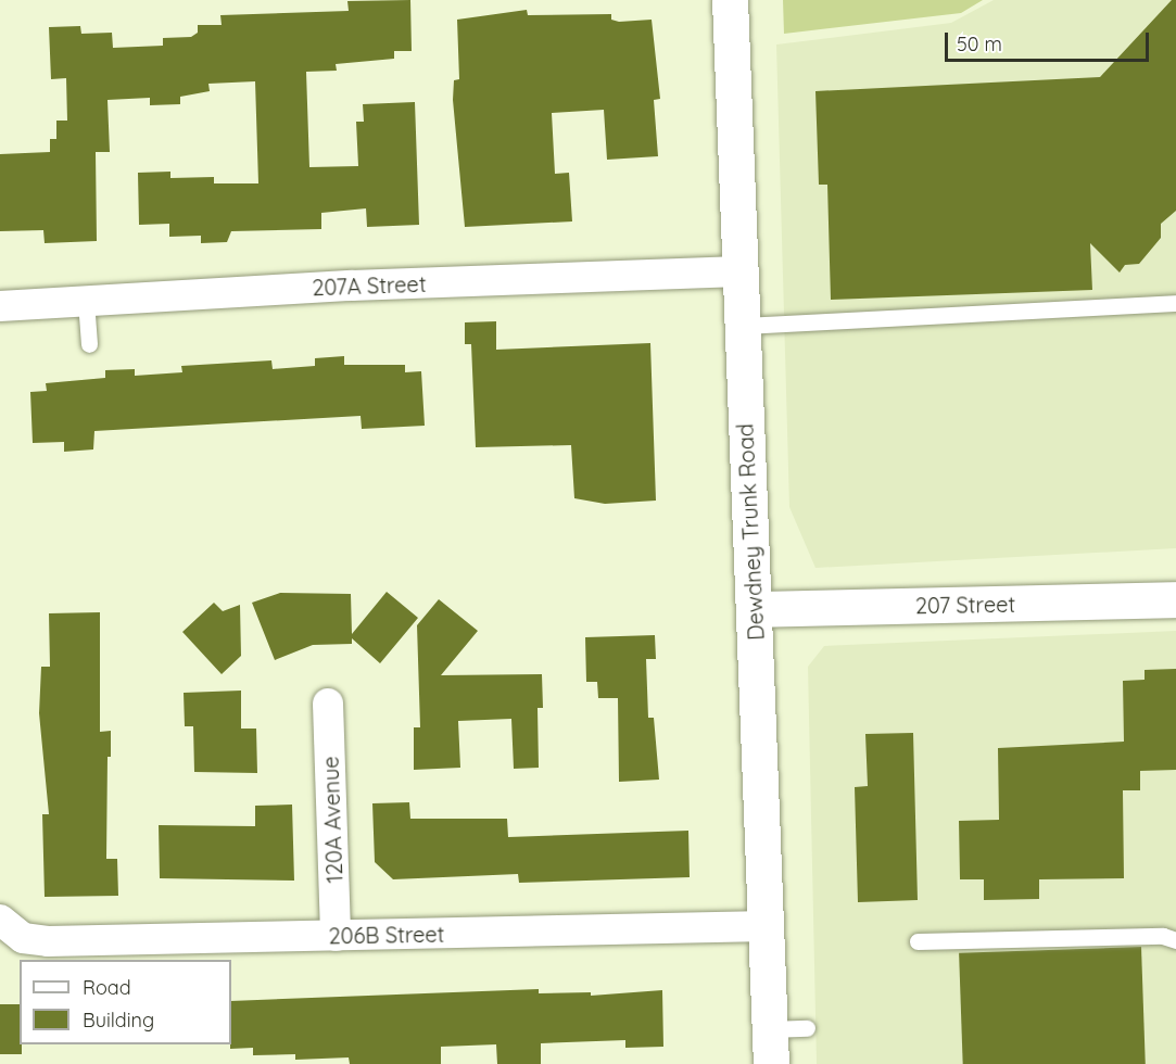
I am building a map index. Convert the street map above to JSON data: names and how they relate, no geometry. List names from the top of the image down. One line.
{"streets":{"main road":["Dewdney Trunk Road","207 Street"],"street":["207A Street","120A Avenue","206B Street"]},"crossings":[["207A Street","Dewdney Trunk Road"],["Dewdney Trunk Road","207 Street"],["Dewdney Trunk Road","206B Street"],["120A Avenue","206B Street"]],"legend":["Road","Building"],"scale_bar":"50 m"}
